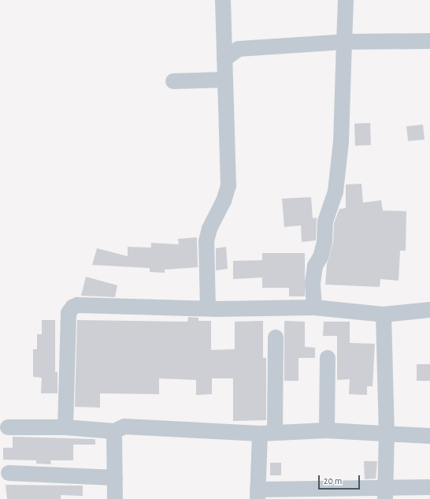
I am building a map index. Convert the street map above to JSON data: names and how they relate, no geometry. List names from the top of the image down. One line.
{"scale_bar":"20 m"}
